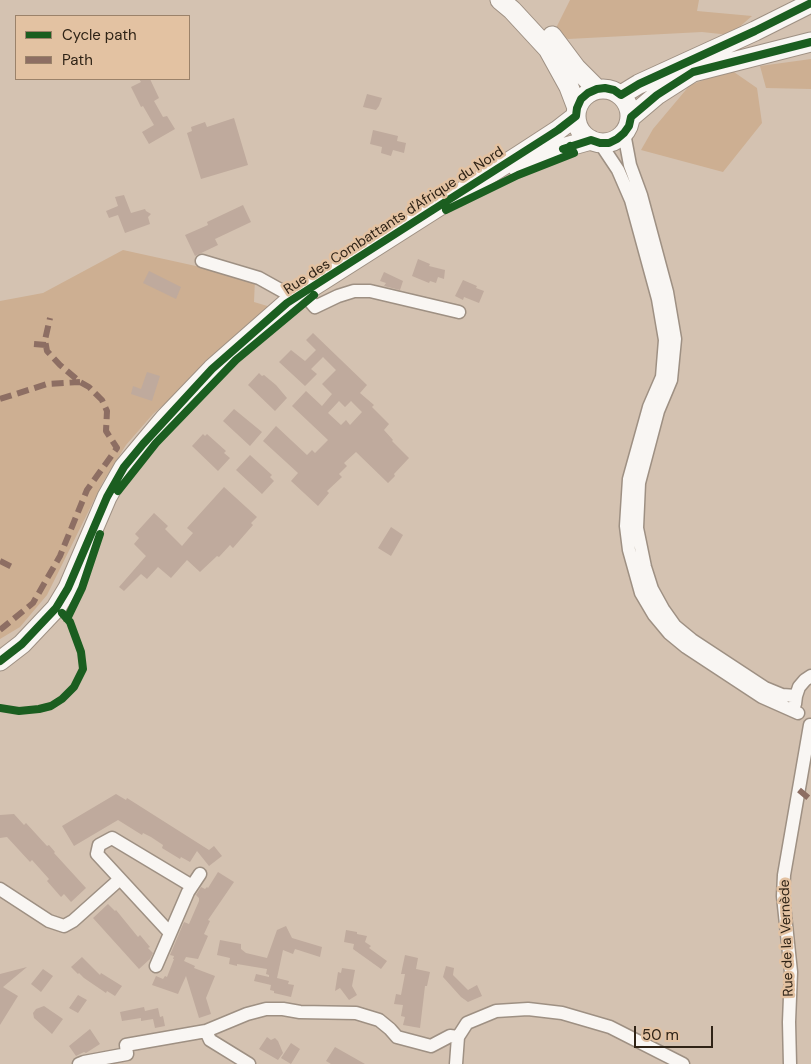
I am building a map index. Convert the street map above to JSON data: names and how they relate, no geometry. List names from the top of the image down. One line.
{"streets":{"main road":["Rue des Combattants d'Afrique du Nord"],"street":["Rue de la Vernède"]},"legend":["Cycle path","Path"],"scale_bar":"50 m"}
